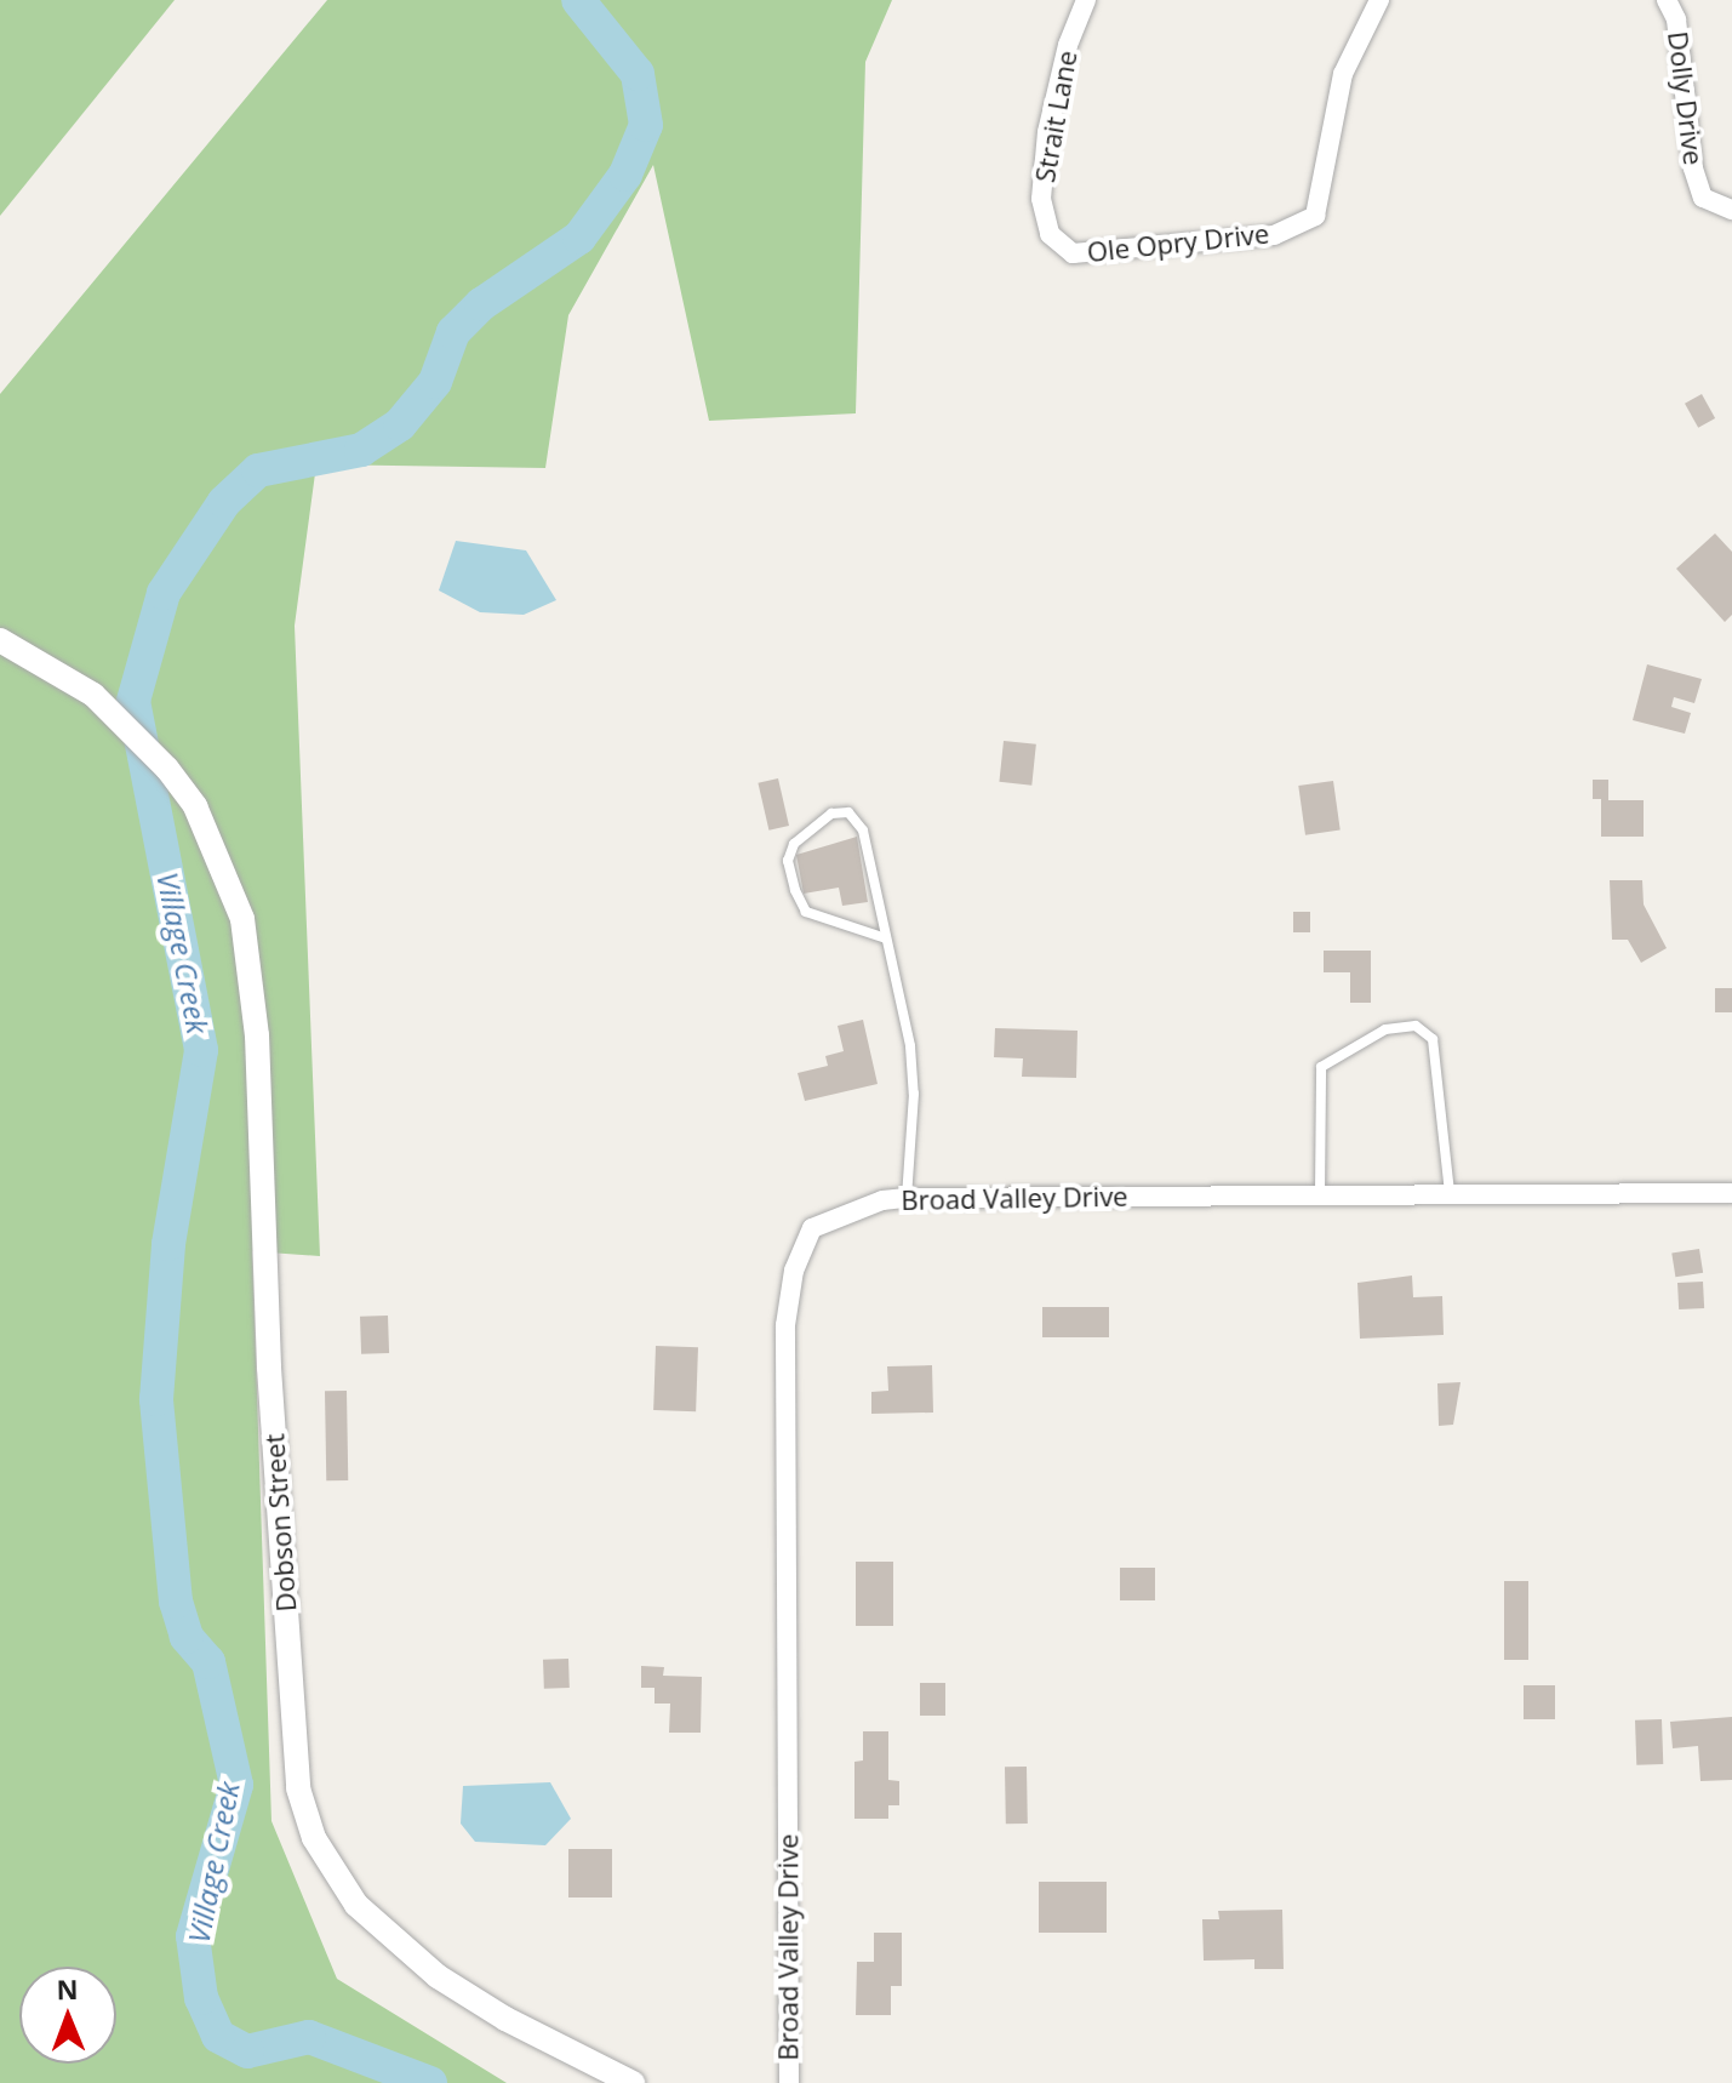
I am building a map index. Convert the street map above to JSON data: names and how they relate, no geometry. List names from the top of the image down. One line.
{"streets":{"street":["Dolly Drive","Strait Lane","Ole Opry Drive","Broad Valley Drive","Dobson Street"]},"crossings":[["Strait Lane","Ole Opry Drive"]],"water":["Village Creek"],"north":"top"}
